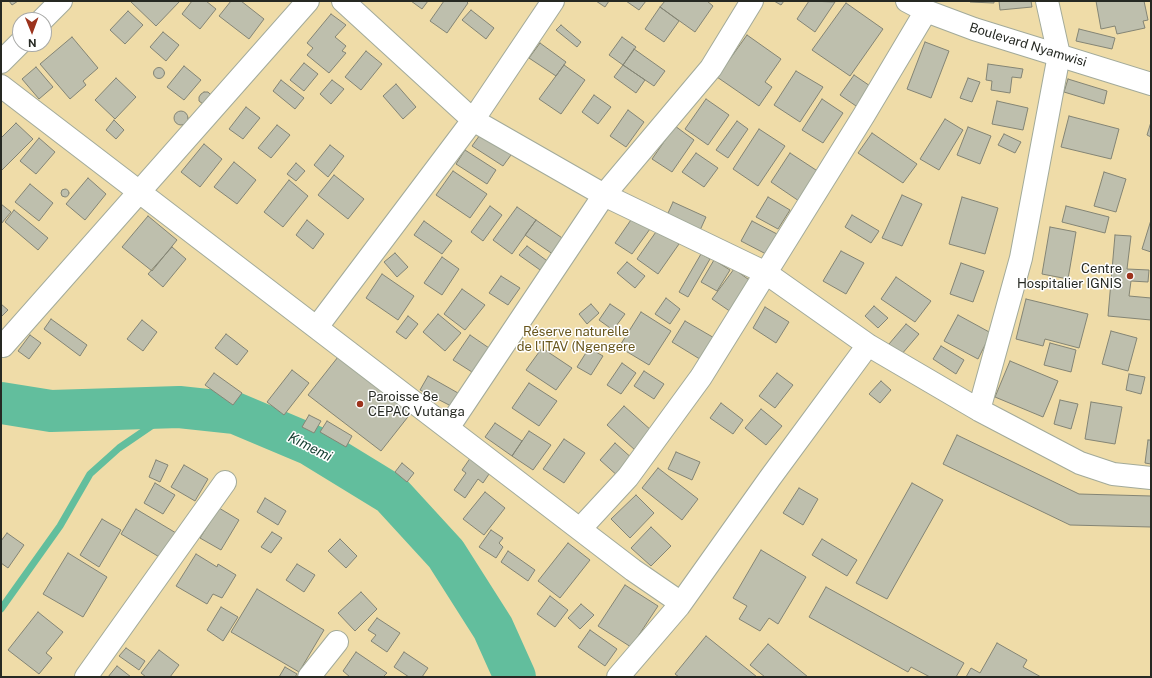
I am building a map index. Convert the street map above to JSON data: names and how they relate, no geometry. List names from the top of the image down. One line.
{"streets":{"street":["Boulevard Nyamwisi"]},"water":["Kimemi"],"parks":["Réserve naturelle de l'ITAV (Ngengere"],"places":["Centre Hospitalier IGNIS","Paroisse 8e CEPAC Vutanga"],"north":"bottom"}
